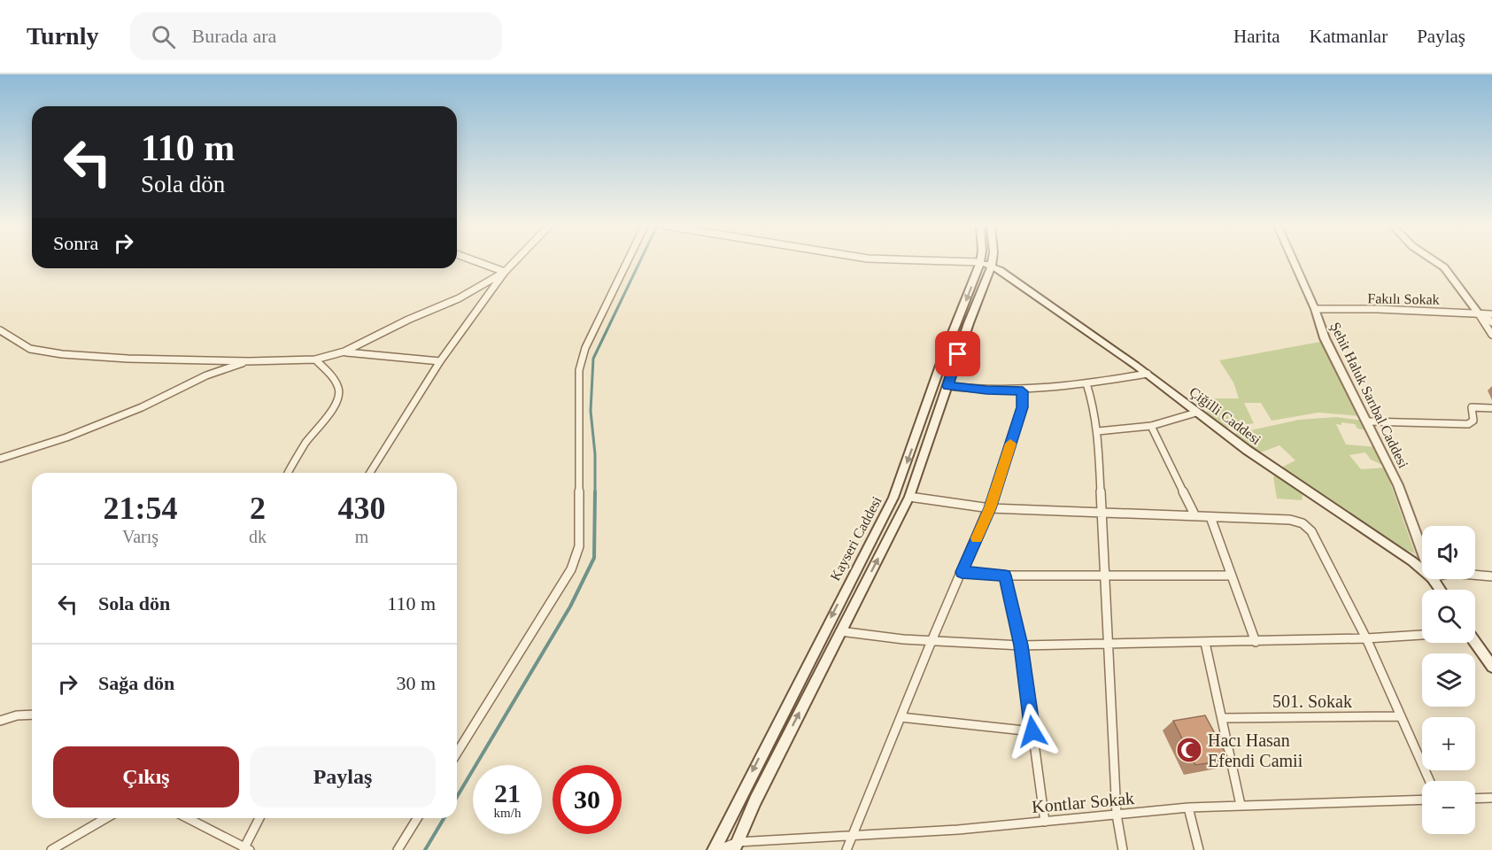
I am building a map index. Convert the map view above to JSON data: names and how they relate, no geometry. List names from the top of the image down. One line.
{"streets":{"main road":["Şehit Haluk Sarıbal Caddesi","Çiğilli Caddesi","Kayseri Caddesi"],"street":["Fakılı Sokak","501. Sokak","Kontlar Sokak"]},"crossings":[["Fakılı Sokak","Şehit Haluk Sarıbal Caddesi"],["Çiğilli Caddesi","Kayseri Caddesi"],["Kayseri Caddesi","Kontlar Sokak"]],"places":{"mosque":["Hacı Hasan Efendi Camii"]},"page":{"header":"Turnly","search":"Burada ara","nav":["Harita","Katmanlar","Paylaş"],"turn":["110 m","Sola dön"],"then":"Sonra","eta":["21:54","Varış","2","dk","430","m"],"map_buttons":["+","−"],"list":[{"name":"Sola dön","value":"110 m"},{"name":"Sağa dön","value":"30 m"}],"buttons":["Çıkış","Paylaş"],"speed":"21 km/h","limit":"30"}}
